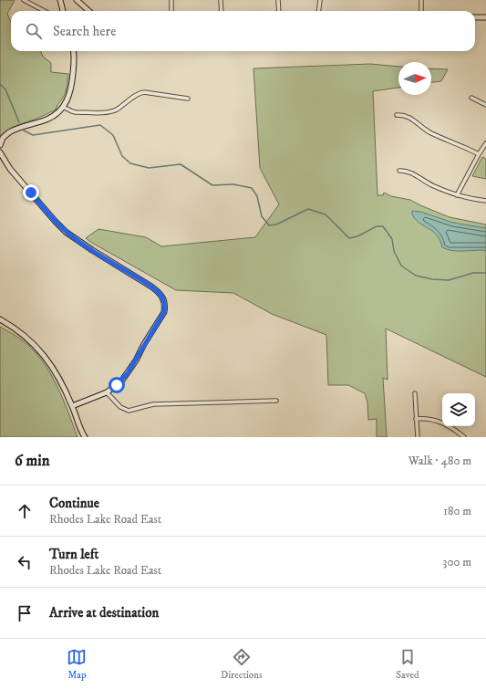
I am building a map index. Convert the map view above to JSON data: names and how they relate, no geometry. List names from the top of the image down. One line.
{"north":"right","page":{"search":"Search here","heading":["6 min","Walk · 480 m"],"list":[["Continue","Rhodes Lake Road East","180 m"],["Turn left","Rhodes Lake Road East","300 m"],"Arrive at destination"],"nav":["Map","Directions","Saved"]}}
